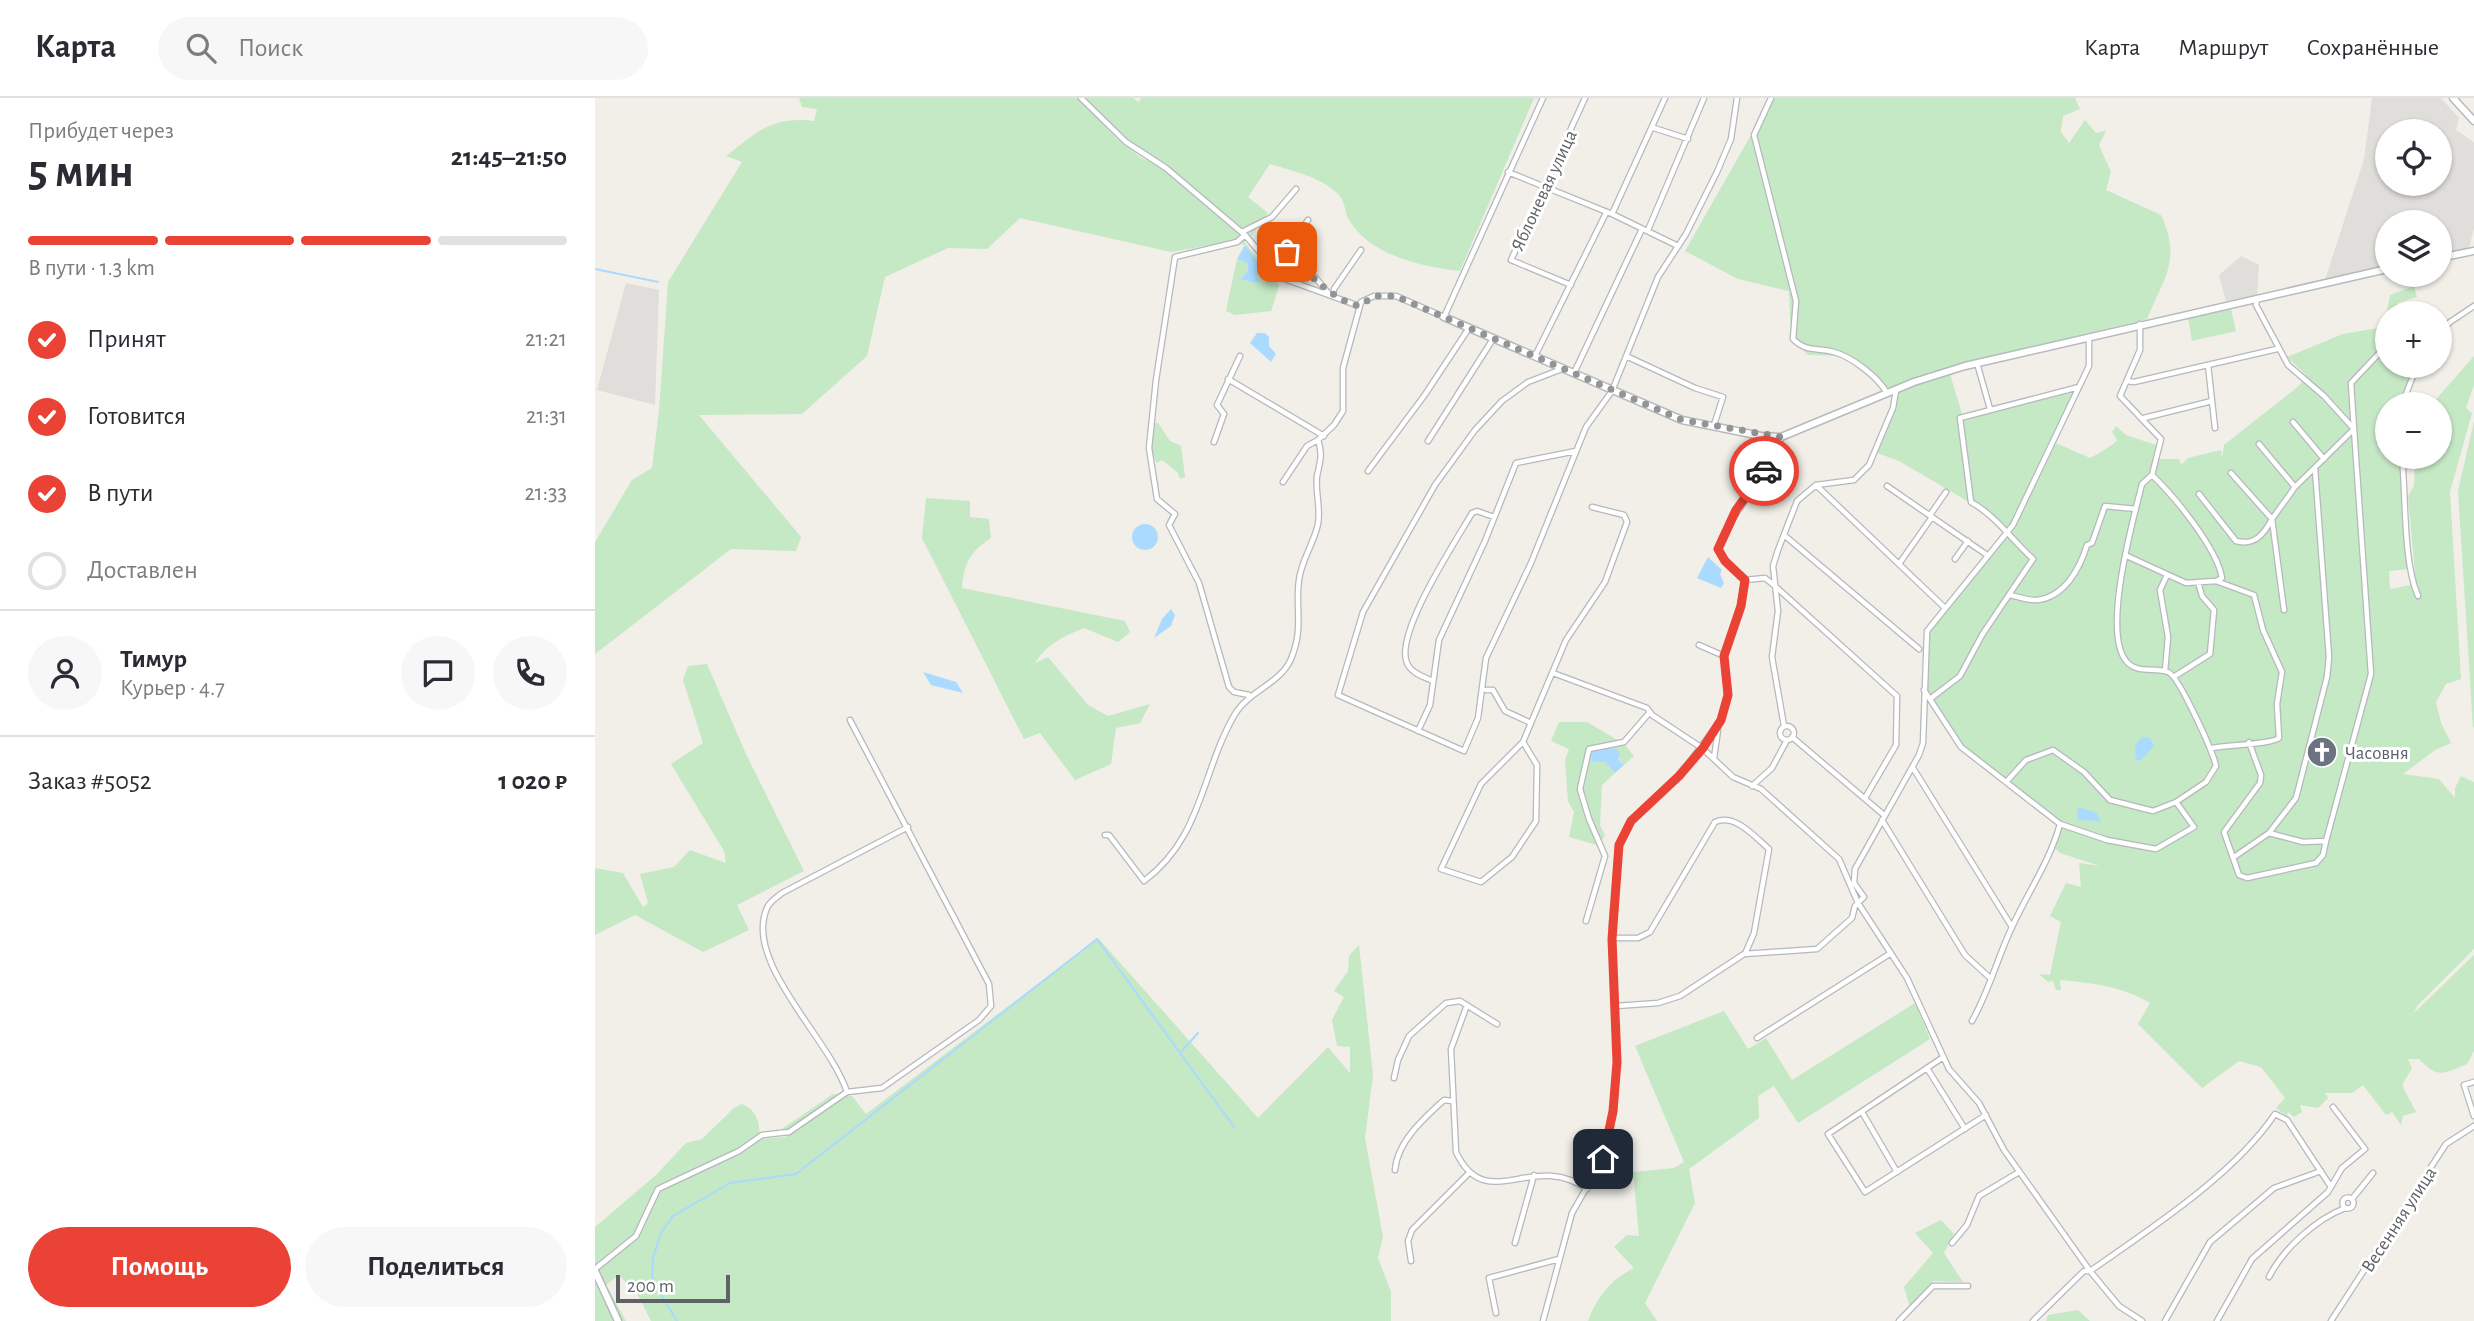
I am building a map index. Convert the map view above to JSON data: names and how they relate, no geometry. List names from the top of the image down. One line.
{"streets":{"street":["Яблоневая улица","Весенняя улица"]},"places":{"church":["Часовня"]},"scale_bar":"200 m","page":{"header":"Карта","search":"Поиск","nav":["Карта","Маршрут","Сохранённые"],"heading":["5 мин","Прибудет через","21:45–21:50"],"panel":["Тимур","Курьер · 4.7","Заказ #5052","1 020 ₽"],"map_buttons":["+","−"],"bar":"В пути · 1.3 km","list":[["Принят","21:21"],["Готовится","21:31"],["В пути","21:33"],"Доставлен"],"buttons":["Помощь","Поделиться"],"scale":"200 m"}}
